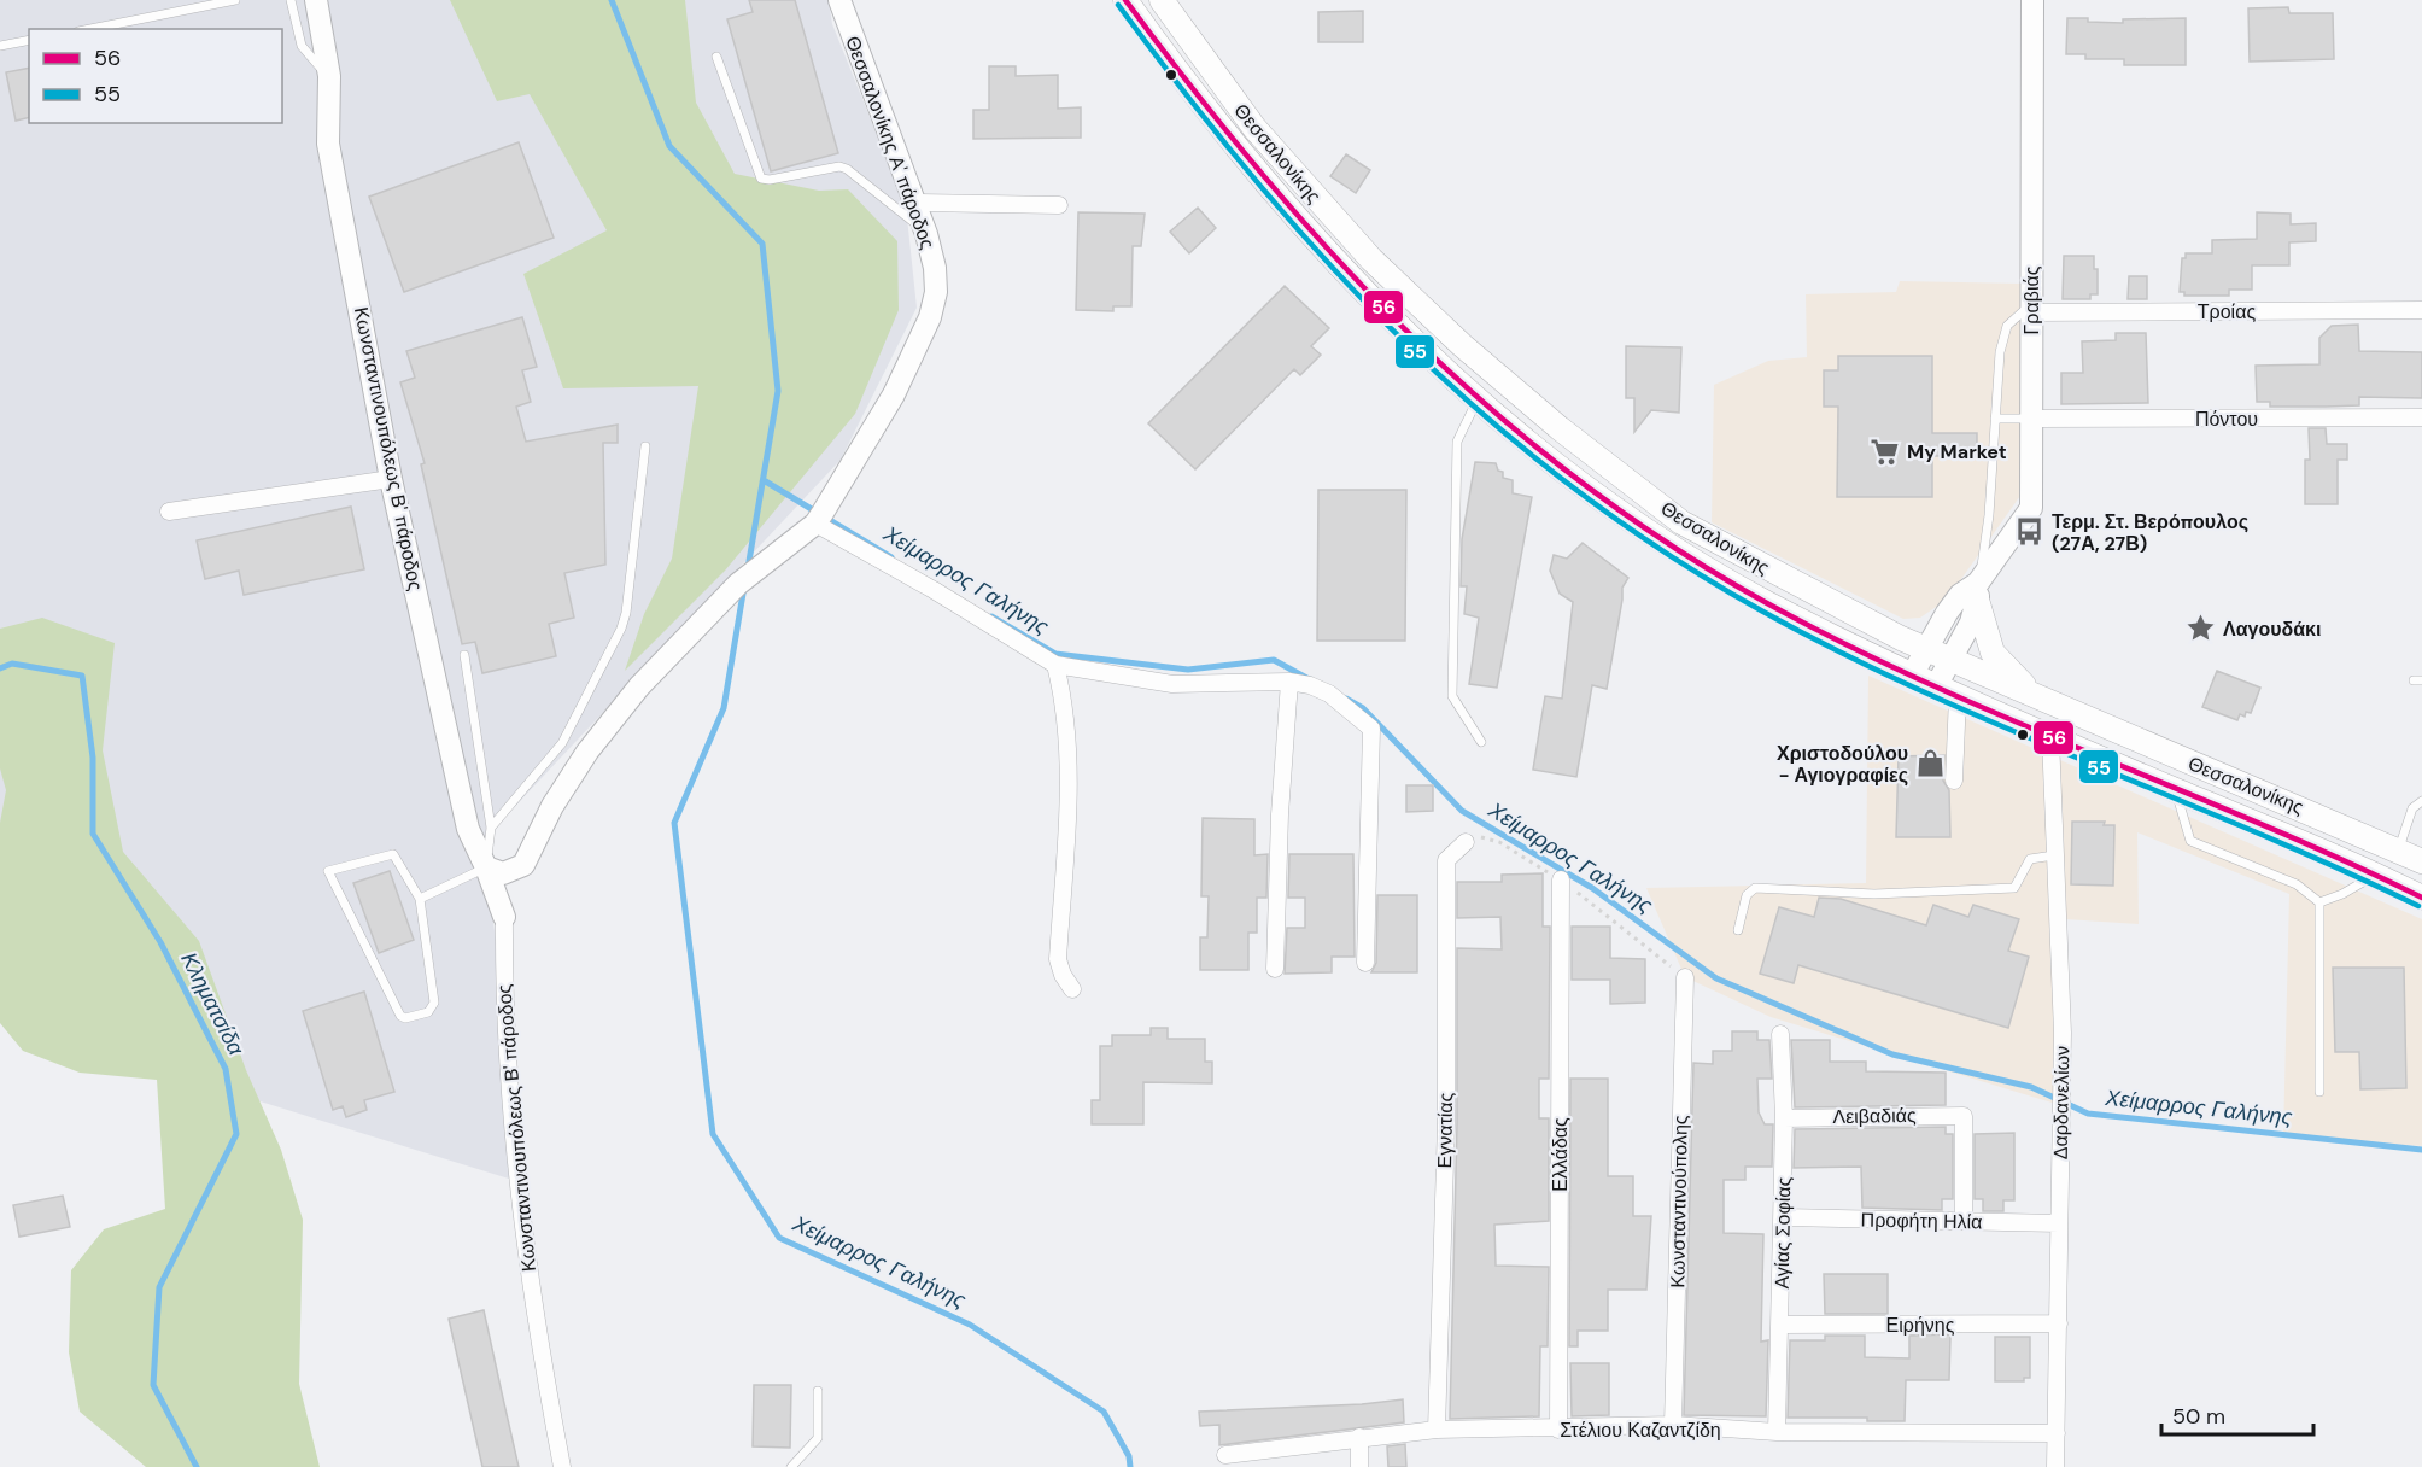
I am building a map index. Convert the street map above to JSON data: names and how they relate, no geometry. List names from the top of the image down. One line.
{"streets":{"main road":["Θεσσαλονίκης"],"street":["Θεσσαλονίκης Α' πάροδος","Γραβιάς","Τροίας","Πόντου","Κωνσταντινουπόλεως Β' πάροδος","Δαρδανελίων","Λειβαδιάς","Εγνατίας","Ελλάδας","Κωνσταντινούπολης","Προφήτη Ηλία","Αγίας Σοφίας","Ειρήνης","Στέλιου Καζαντζίδη"]},"crossings":[["Θεσσαλονίκης Α' πάροδος","Κωνσταντινουπόλεως Β' πάροδος"],["Θεσσαλονίκης","Γραβιάς"],["Θεσσαλονίκης","Δαρδανελίων"],["Γραβιάς","Τροίας"],["Γραβιάς","Πόντου"],["Δαρδανελίων","Προφήτη Ηλία"],["Δαρδανελίων","Ειρήνης"],["Δαρδανελίων","Στέλιου Καζαντζίδη"],["Λειβαδιάς","Προφήτη Ηλία"],["Λειβαδιάς","Αγίας Σοφίας"],["Εγνατίας","Στέλιου Καζαντζίδη"],["Ελλάδας","Στέλιου Καζαντζίδη"],["Κωνσταντινούπολης","Στέλιου Καζαντζίδη"],["Προφήτη Ηλία","Αγίας Σοφίας"],["Αγίας Σοφίας","Ειρήνης"],["Αγίας Σοφίας","Στέλιου Καζαντζίδη"]],"water":["Χείμαρρος Γαλήνης","Κληματσίδα"],"places":{"supermarket":["My Market"],"bus stop":["Τερμ. Στ. Βερόπουλος (27Α, 27Β)"],"place":["Λαγουδάκι"],"shop":["Χριστοδούλου - Αγιογραφίες"]},"lines":["transit line 56","transit line 55"],"legend":["56","55"],"scale_bar":"50 m"}
